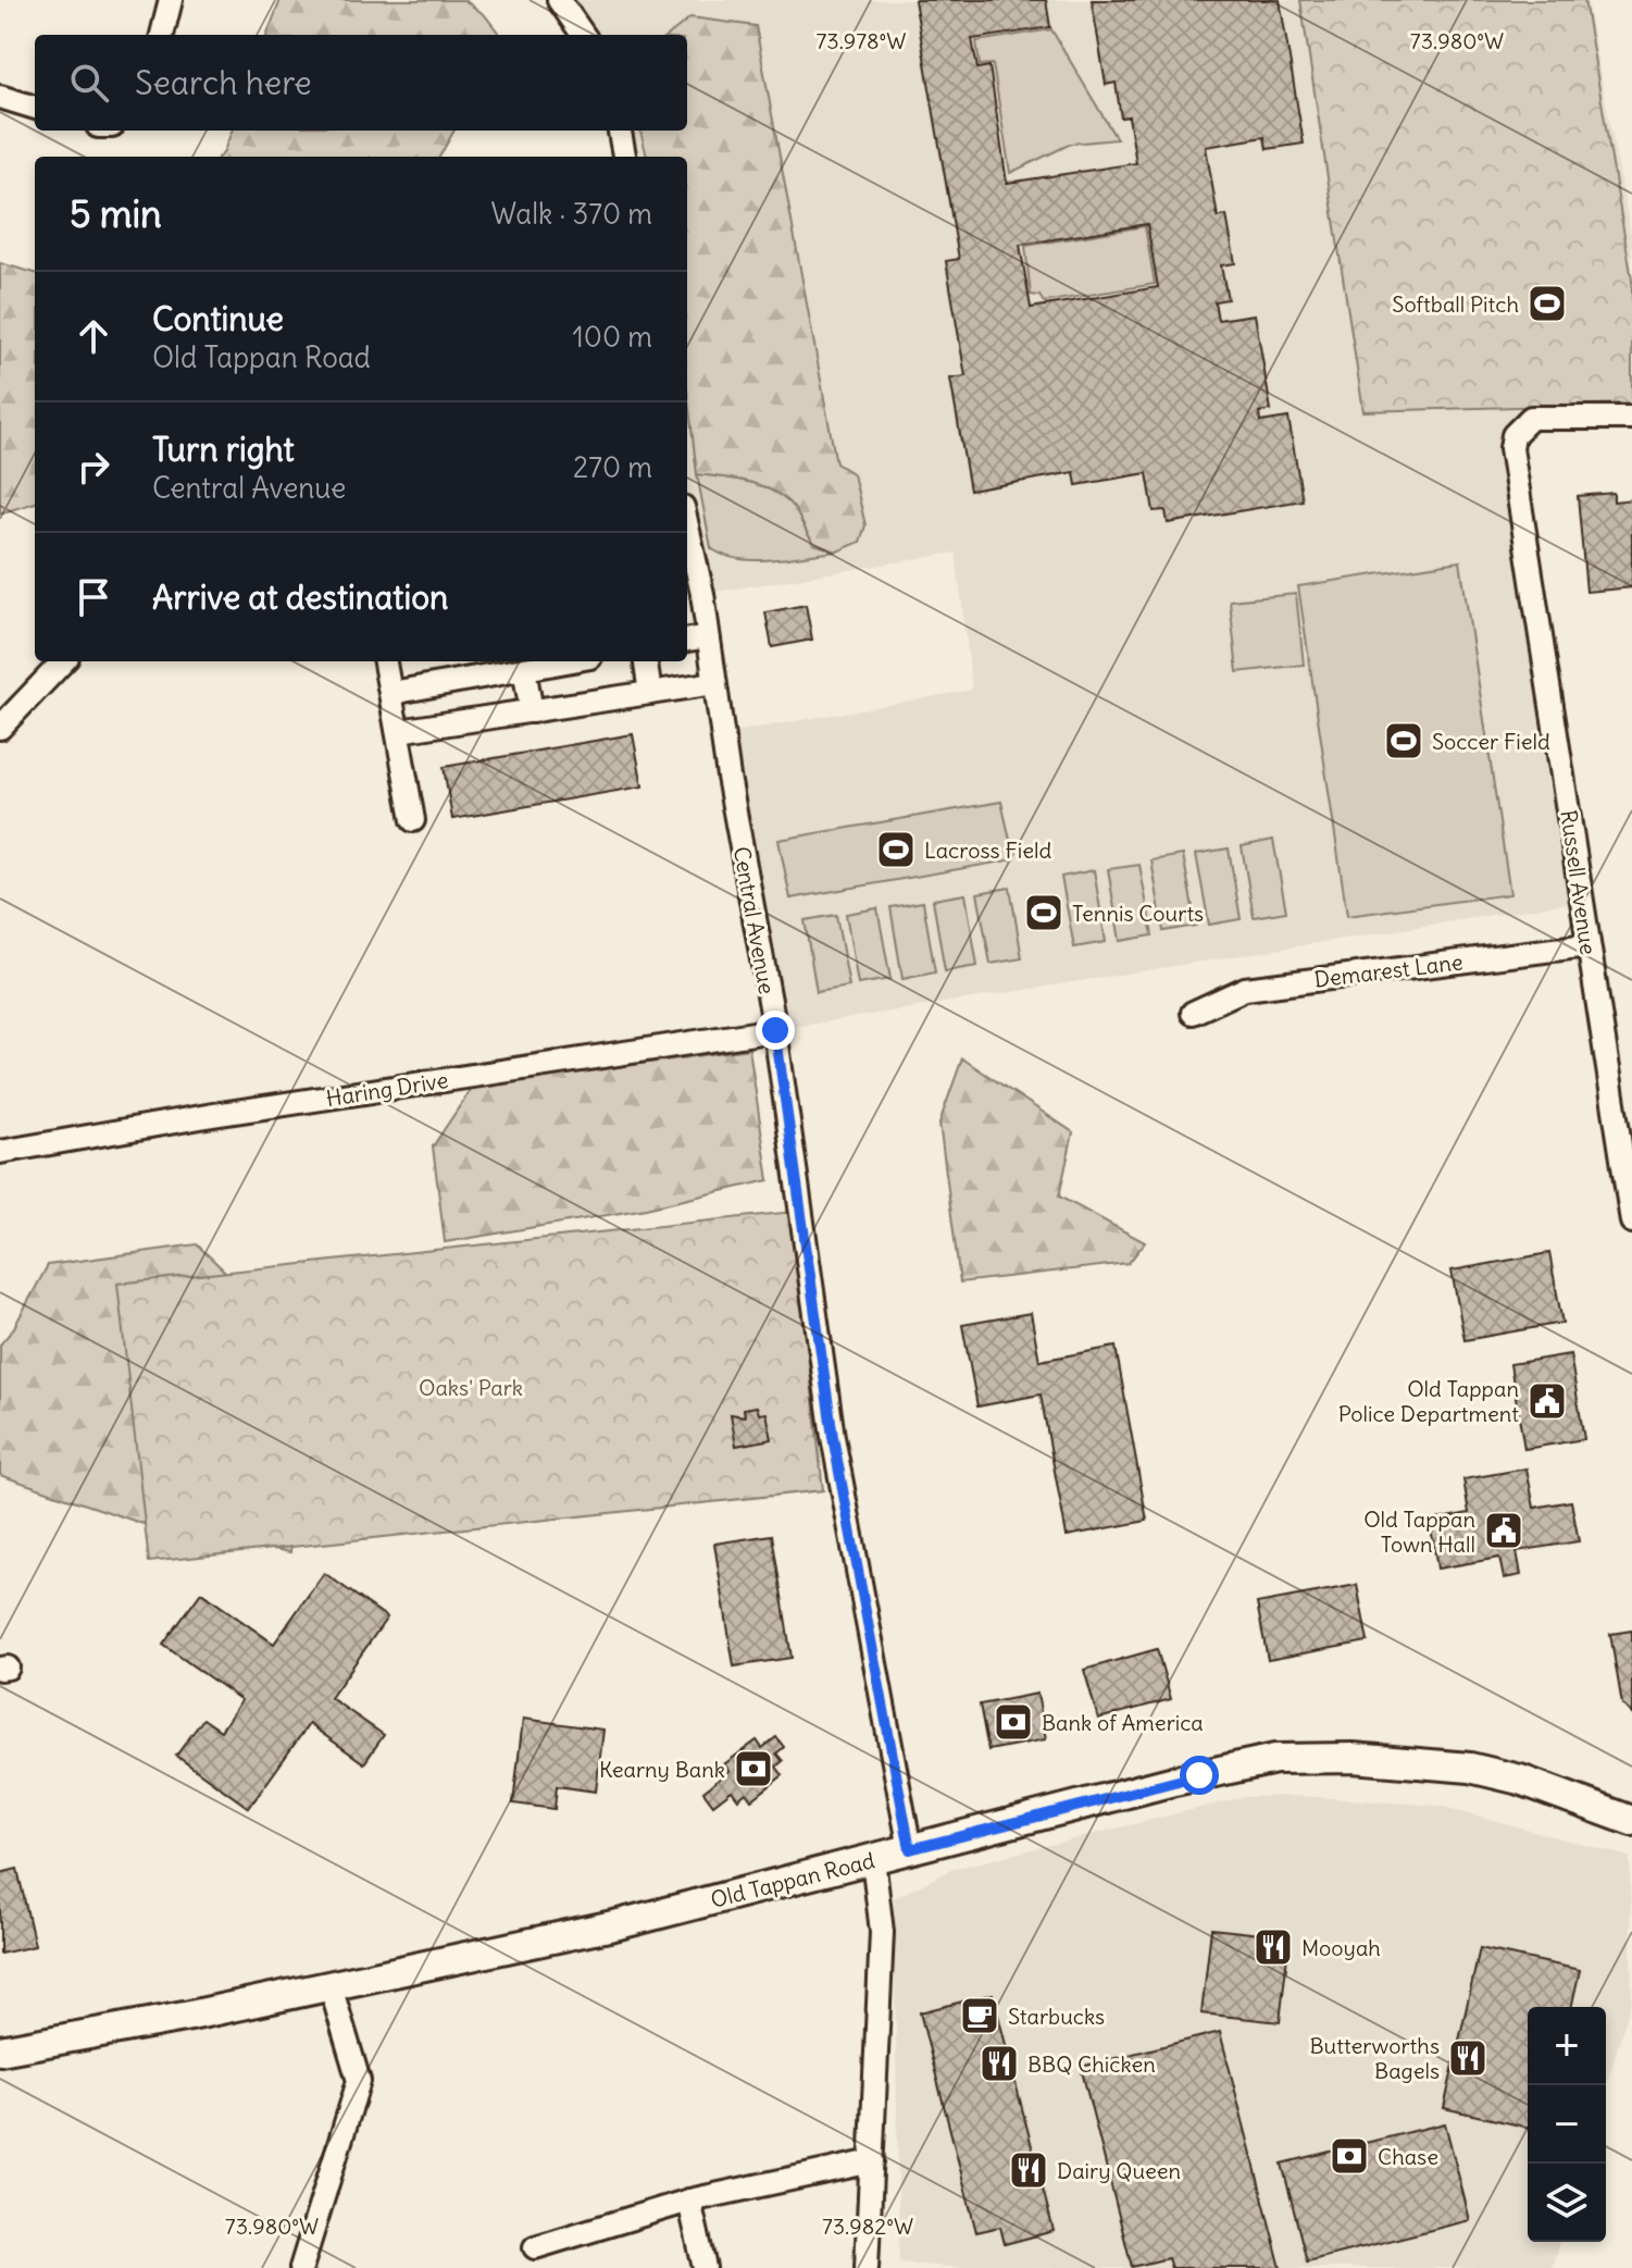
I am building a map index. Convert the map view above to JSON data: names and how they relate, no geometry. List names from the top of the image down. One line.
{"streets":{"main road":["Old Tappan Road"],"street":["Russell Avenue","Central Avenue","Demarest Lane","Haring Drive"]},"crossings":[["Russell Avenue","Demarest Lane"],["Central Avenue","Haring Drive"],["Central Avenue","Old Tappan Road"]],"parks":["Oaks' Park"],"places":{"sports":["Softball Pitch","Soccer Field","Lacross Field","Tennis Courts"],"public building":["Old Tappan Police Department","Old Tappan Town Hall"],"bank":["Bank of America","Kearny Bank","Chase"],"restaurant":["Mooyah","Butterworths Bagels","BBQ Chicken","Dairy Queen"],"cafe":["Starbucks"]},"page":{"search":"Search here","heading":["5 min","Walk · 370 m"],"list":[["Continue","Old Tappan Road","100 m"],["Turn right","Central Avenue","270 m"],"Arrive at destination"],"map_buttons":["+","−"]},"coordinates":["73.978°W","73.980°W","73.982°W"]}
